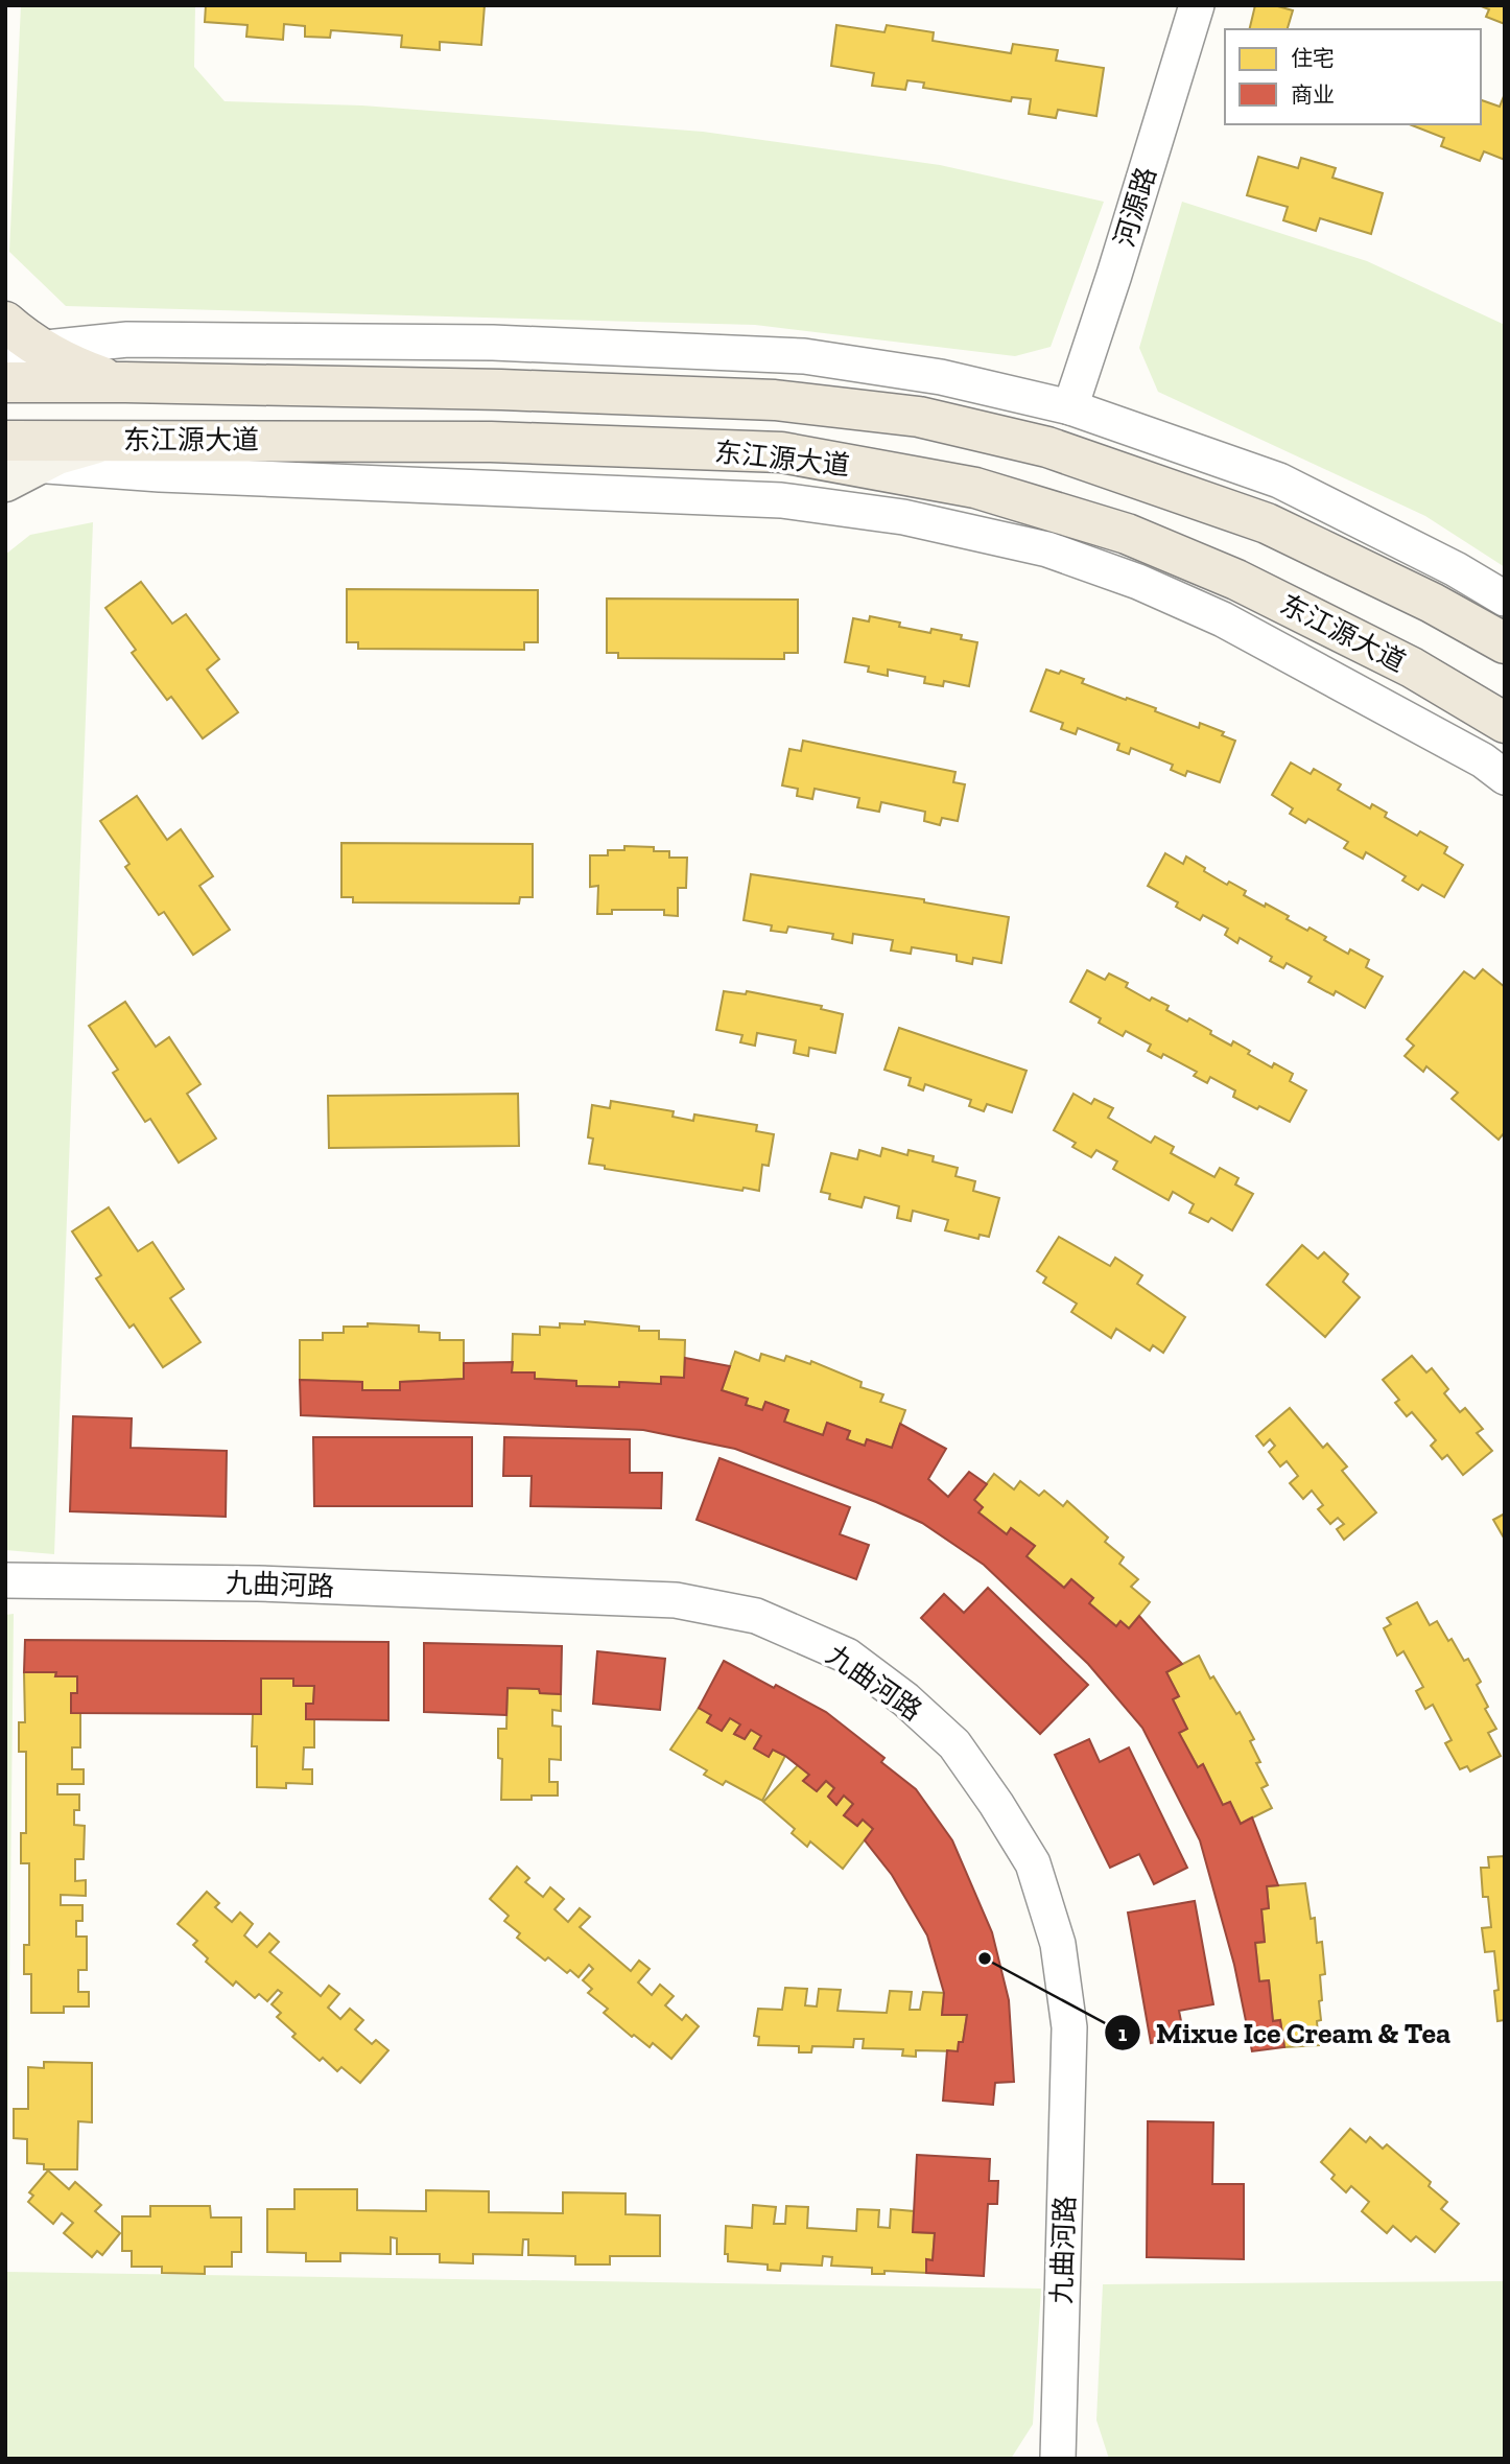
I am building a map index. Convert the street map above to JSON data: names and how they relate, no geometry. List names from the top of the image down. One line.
{"streets":{"main road":["东江源大道"],"street":["河源路","九曲河路"]},"places":["Mixue Ice Cream & Tea"],"legend":["住宅","商业"]}
